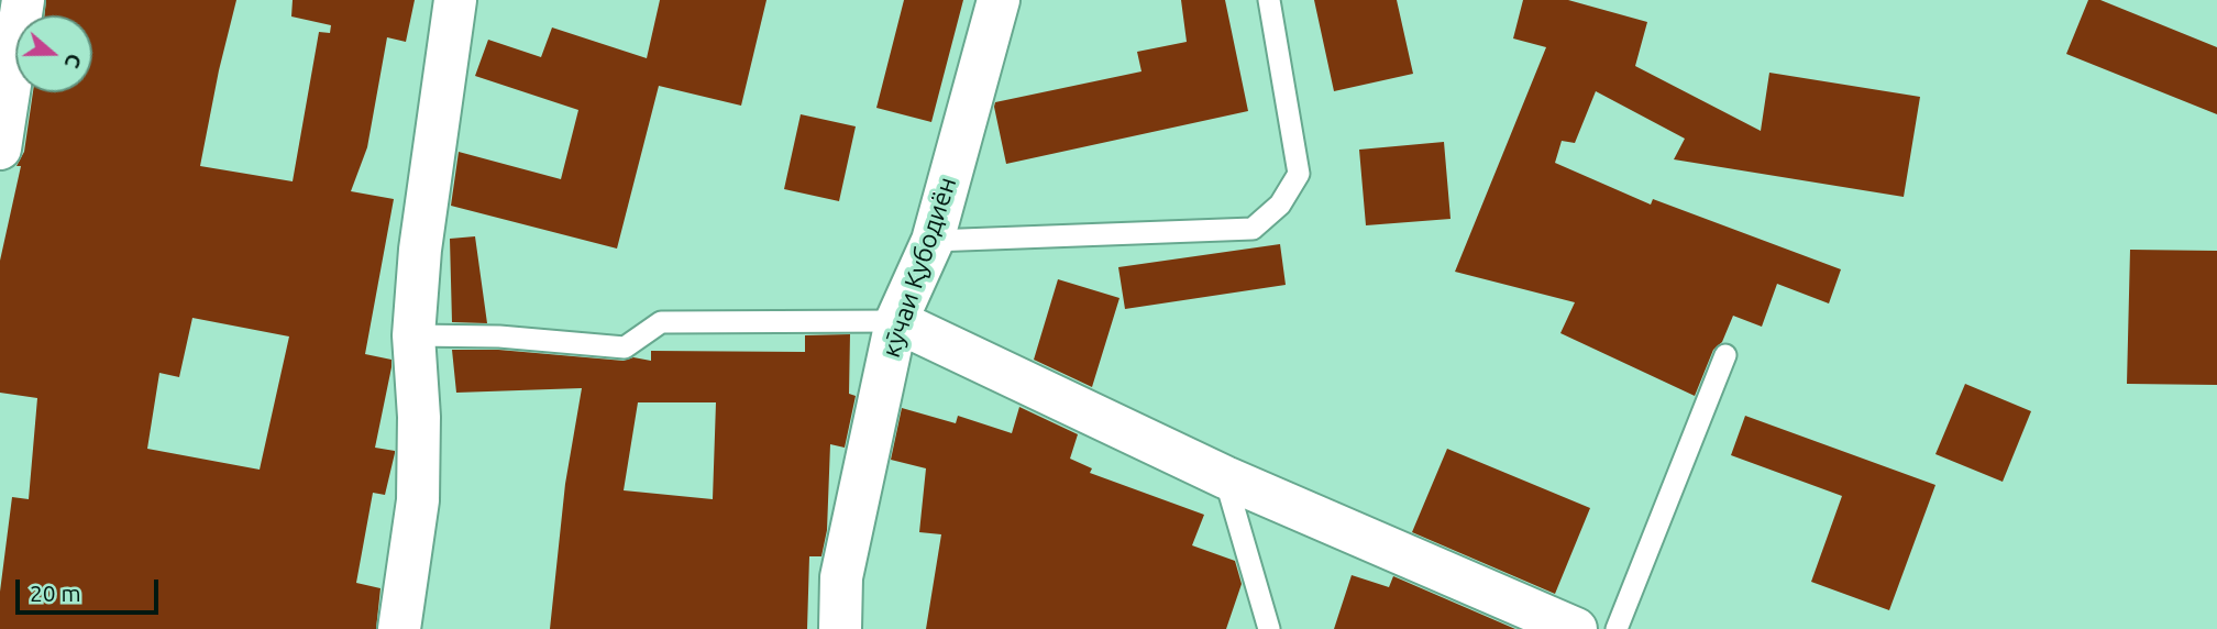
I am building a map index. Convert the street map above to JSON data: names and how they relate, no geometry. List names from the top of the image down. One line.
{"streets":{"street":["кӯчаи Қубодиён"]},"scale_bar":"20 m","north":"right"}
